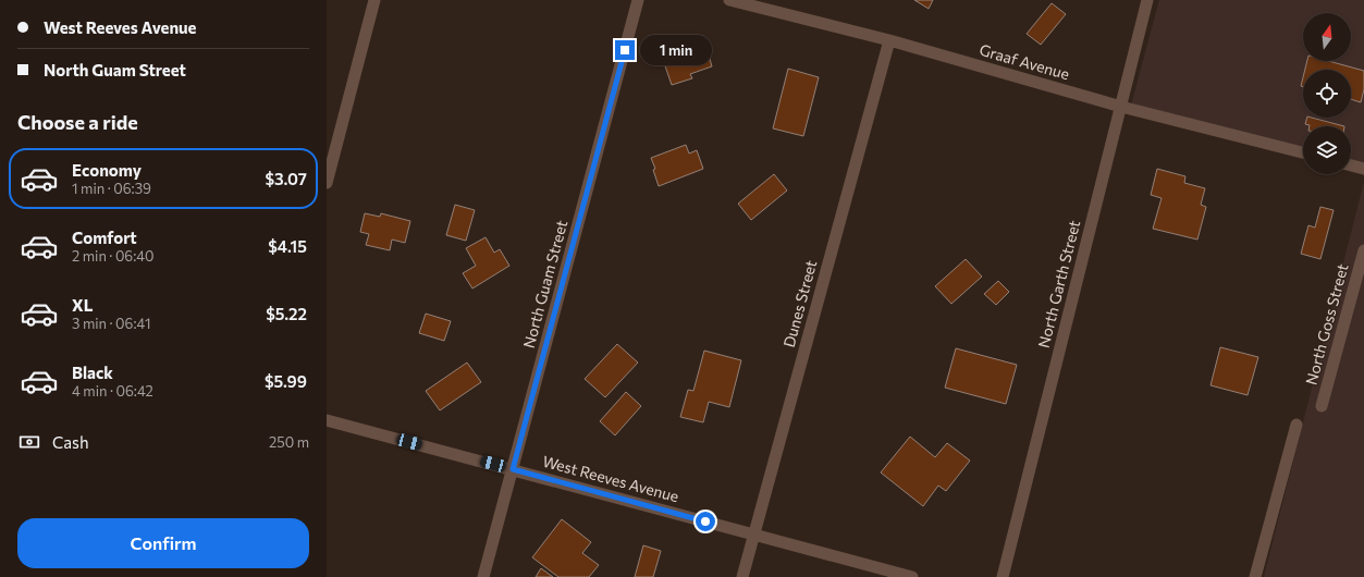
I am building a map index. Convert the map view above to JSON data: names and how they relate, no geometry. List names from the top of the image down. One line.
{"streets":{"street":["Graaf Avenue","North Guam Street","North Garth Street","Dunes Street","North Goss Street","West Reeves Avenue"]},"crossings":[["Graaf Avenue","North Garth Street"],["Graaf Avenue","Dunes Street"],["North Guam Street","West Reeves Avenue"],["Dunes Street","West Reeves Avenue"]],"north":"top","page":{"banner":["West Reeves Avenue","North Guam Street"],"bubble":"1 min","heading":"Choose a ride","list":[{"name":"Economy","note":"1 min · 06:39","value":"$3.07"},{"name":"Comfort","note":"2 min · 06:40","value":"$4.15"},{"name":"XL","note":"3 min · 06:41","value":"$5.22"},{"name":"Black","note":"4 min · 06:42","value":"$5.99"}],"pay":["Cash","250 m"],"buttons":"Confirm"}}
